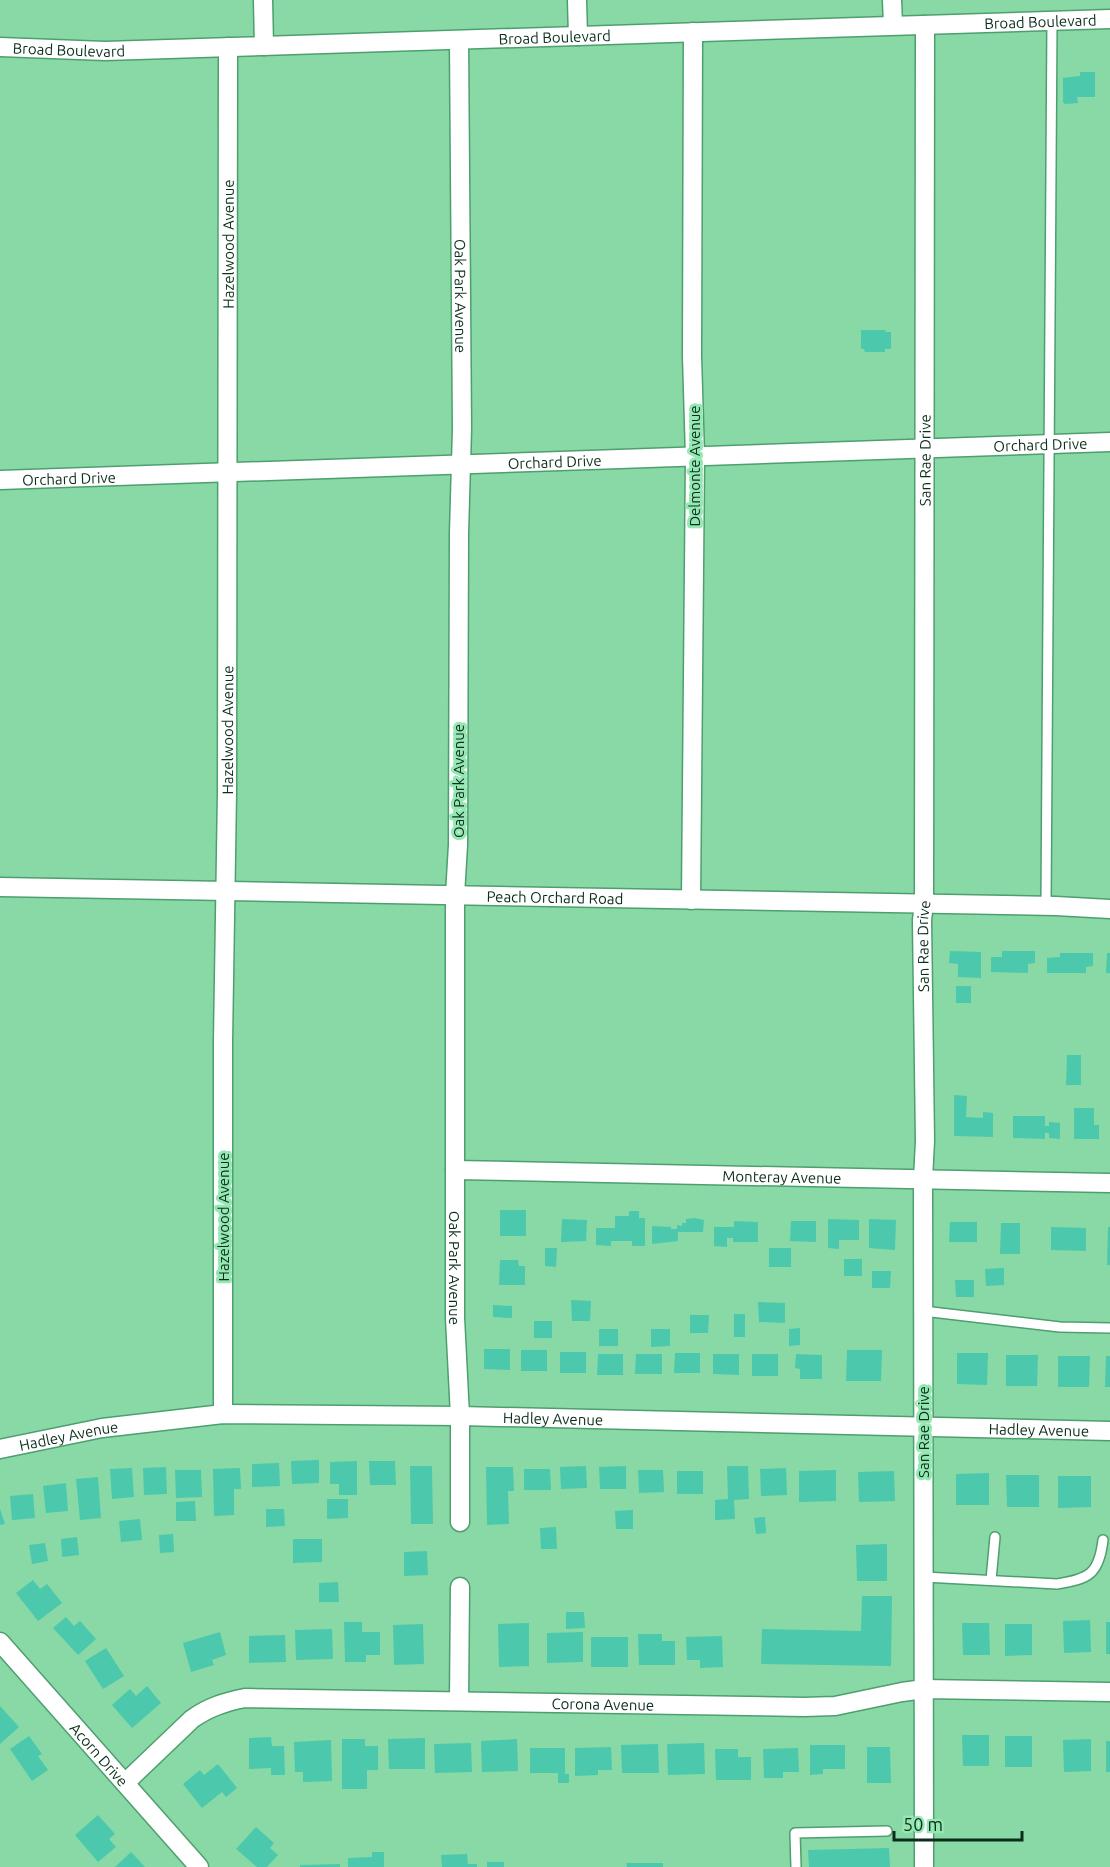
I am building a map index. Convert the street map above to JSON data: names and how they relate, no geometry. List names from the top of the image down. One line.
{"streets":{"street":["Broad Boulevard","Hazelwood Avenue","Oak Park Avenue","Orchard Drive","San Rae Drive","Delmonte Avenue","Peach Orchard Road","Monteray Avenue","Hadley Avenue","Corona Avenue","Acorn Drive"]},"crossings":[["Broad Boulevard","Hazelwood Avenue"],["Broad Boulevard","Oak Park Avenue"],["Broad Boulevard","San Rae Drive"],["Broad Boulevard","Delmonte Avenue"],["Hazelwood Avenue","Orchard Drive"],["Hazelwood Avenue","Peach Orchard Road"],["Hazelwood Avenue","Hadley Avenue"],["Oak Park Avenue","Orchard Drive"],["Oak Park Avenue","Peach Orchard Road"],["Oak Park Avenue","Monteray Avenue"],["Oak Park Avenue","Hadley Avenue"],["Orchard Drive","San Rae Drive"],["Orchard Drive","Delmonte Avenue"],["San Rae Drive","Peach Orchard Road"],["San Rae Drive","Monteray Avenue"],["San Rae Drive","Hadley Avenue"],["San Rae Drive","Corona Avenue"],["Delmonte Avenue","Peach Orchard Road"],["Corona Avenue","Acorn Drive"]],"scale_bar":"50 m"}
